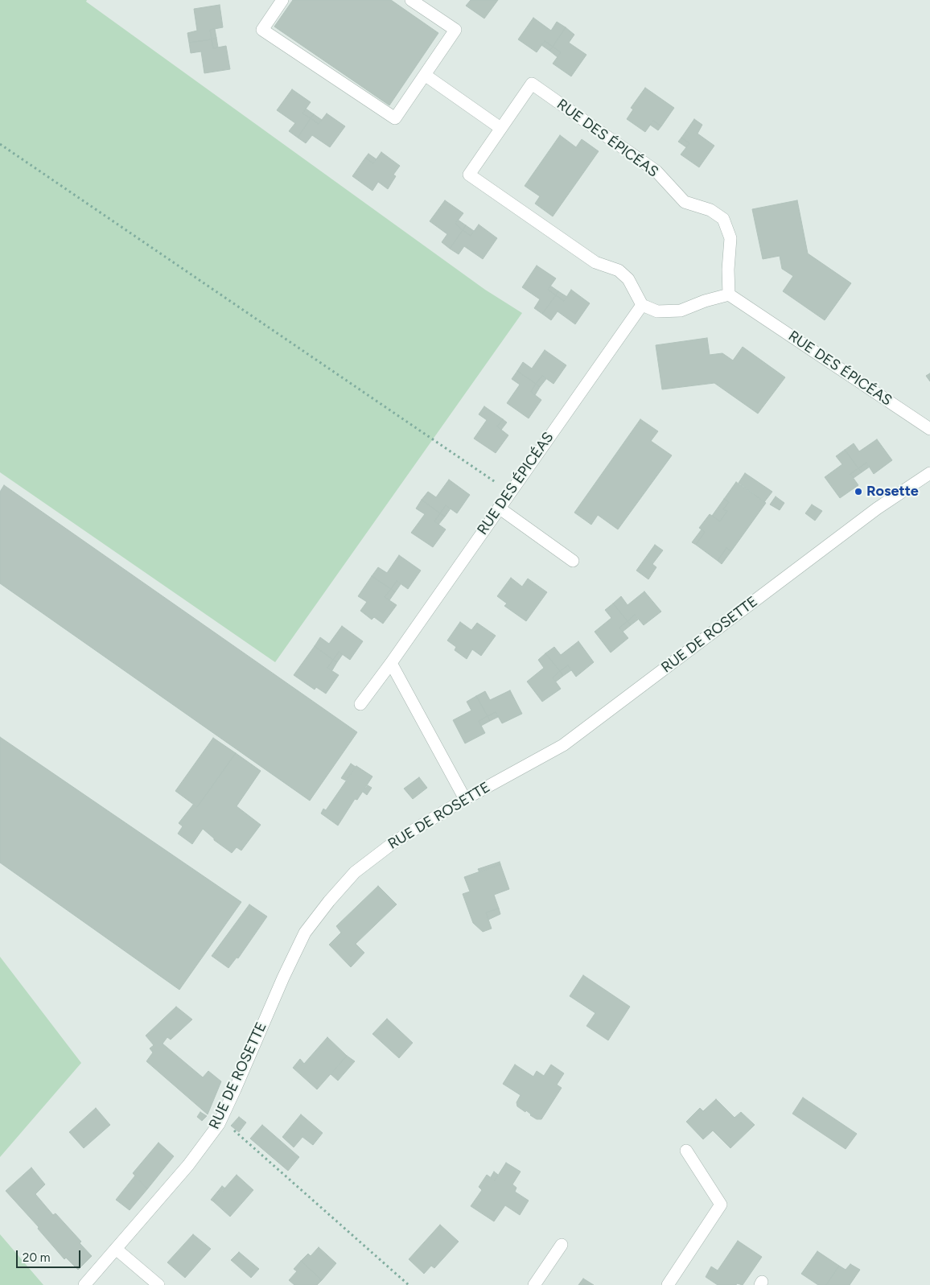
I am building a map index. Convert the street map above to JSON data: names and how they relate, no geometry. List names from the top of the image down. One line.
{"streets":{"street":["RUE DES ÉPICÉAS","RUE DE ROSETTE"]},"places":["Rosette"],"scale_bar":"20 m"}
